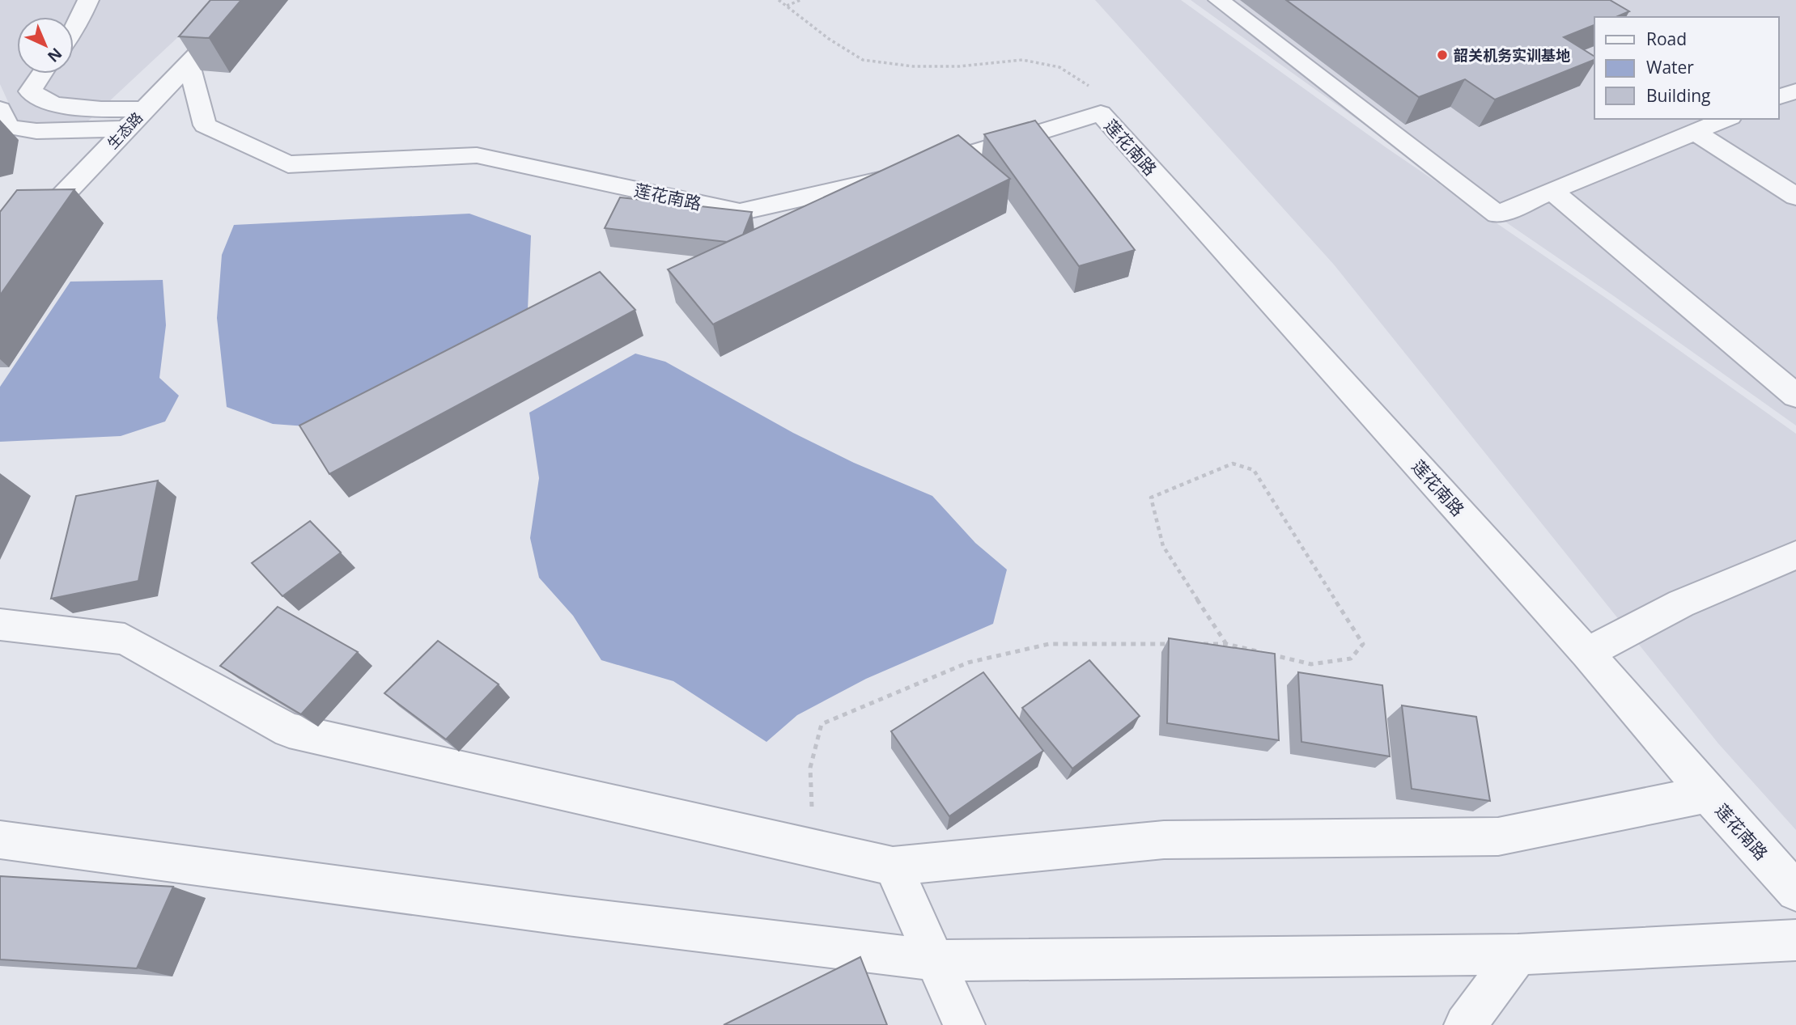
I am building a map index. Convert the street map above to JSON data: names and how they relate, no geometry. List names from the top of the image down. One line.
{"streets":{"street":["生态路","莲花南路"]},"crossings":[["生态路","莲花南路"]],"places":["韶关机务实训基地"],"legend":["Road","Water","Building"],"north":"bottom right"}
